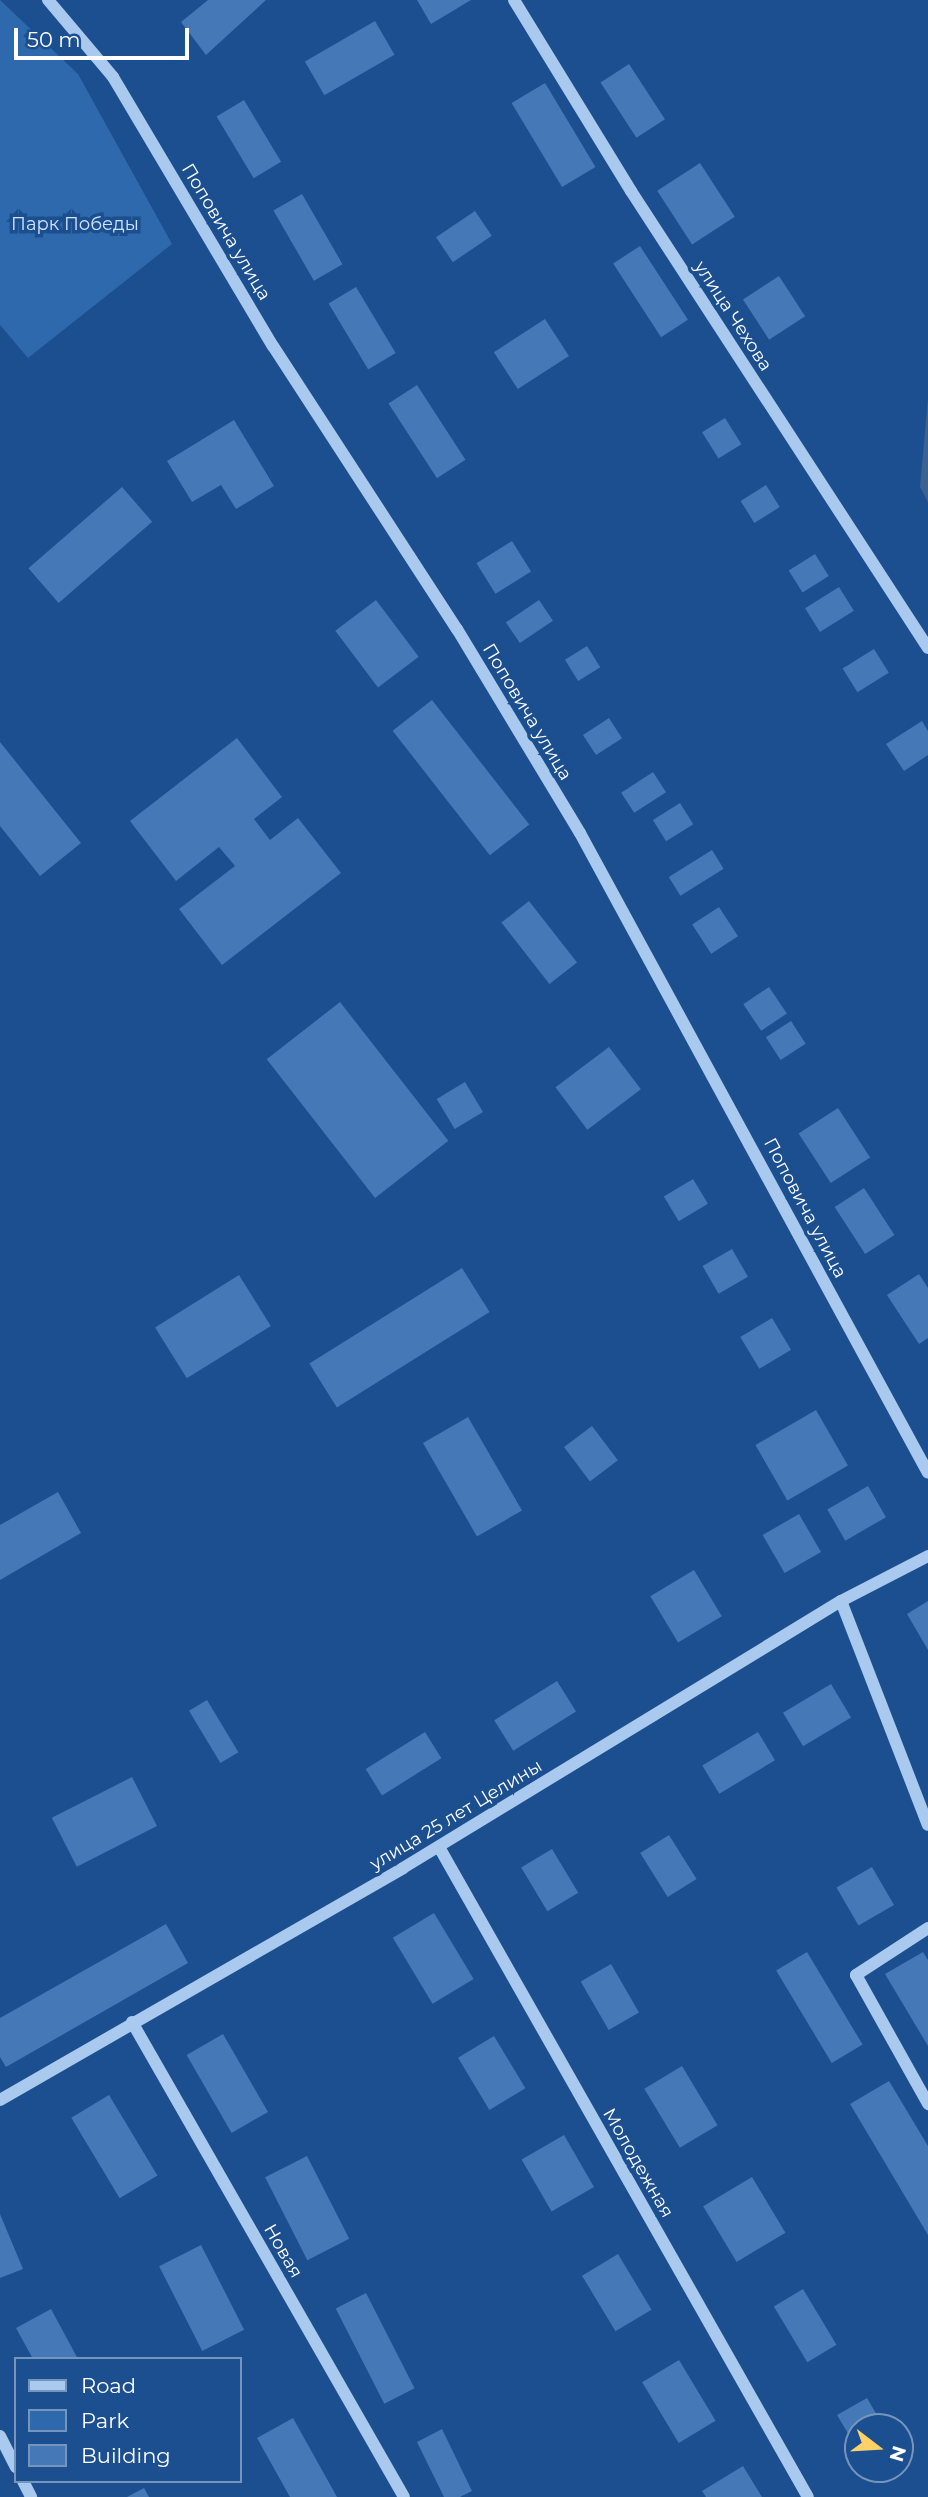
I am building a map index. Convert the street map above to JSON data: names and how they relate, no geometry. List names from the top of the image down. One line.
{"streets":{"street":["Поповича улица","улица Чехова","улица 25 лет Целины","Молодежная","Новая"]},"crossings":[["улица 25 лет Целины","Молодежная"],["улица 25 лет Целины","Новая"]],"parks":["Парк Победы"],"legend":["Road","Park","Building"],"scale_bar":"50 m","north":"right"}
